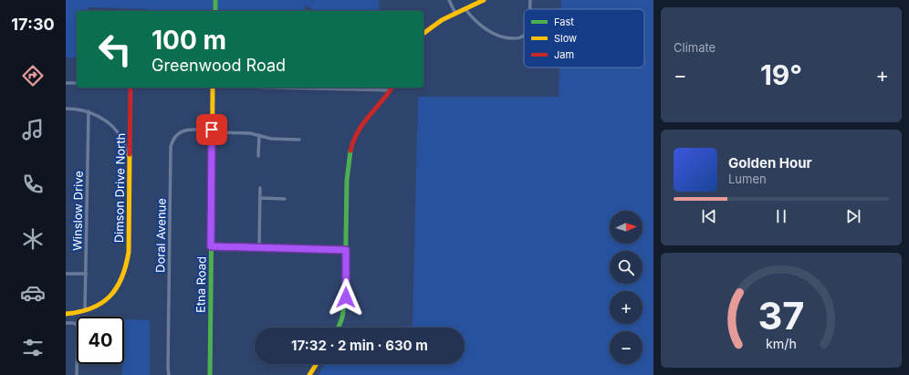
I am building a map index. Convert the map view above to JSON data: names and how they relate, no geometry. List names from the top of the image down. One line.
{"streets":{"street":["Dimson Drive North","Winslow Drive","Doral Avenue","Etna Road"]},"crossings":[["Dimson Drive North","Winslow Drive"],["Doral Avenue","Etna Road"]],"legend":["Fast","Slow","Jam"],"north":"right","page":{"tabs":"17:30","tile":"Climate","turn":["100 m","Greenwood Road"],"heat":["−","19°","+"],"song":["Golden Hour","Lumen"],"map_buttons":["+","−"],"limit":"40","trip":"17:32 · 2 min · 630 m","gauge":["37","km/h"]}}
